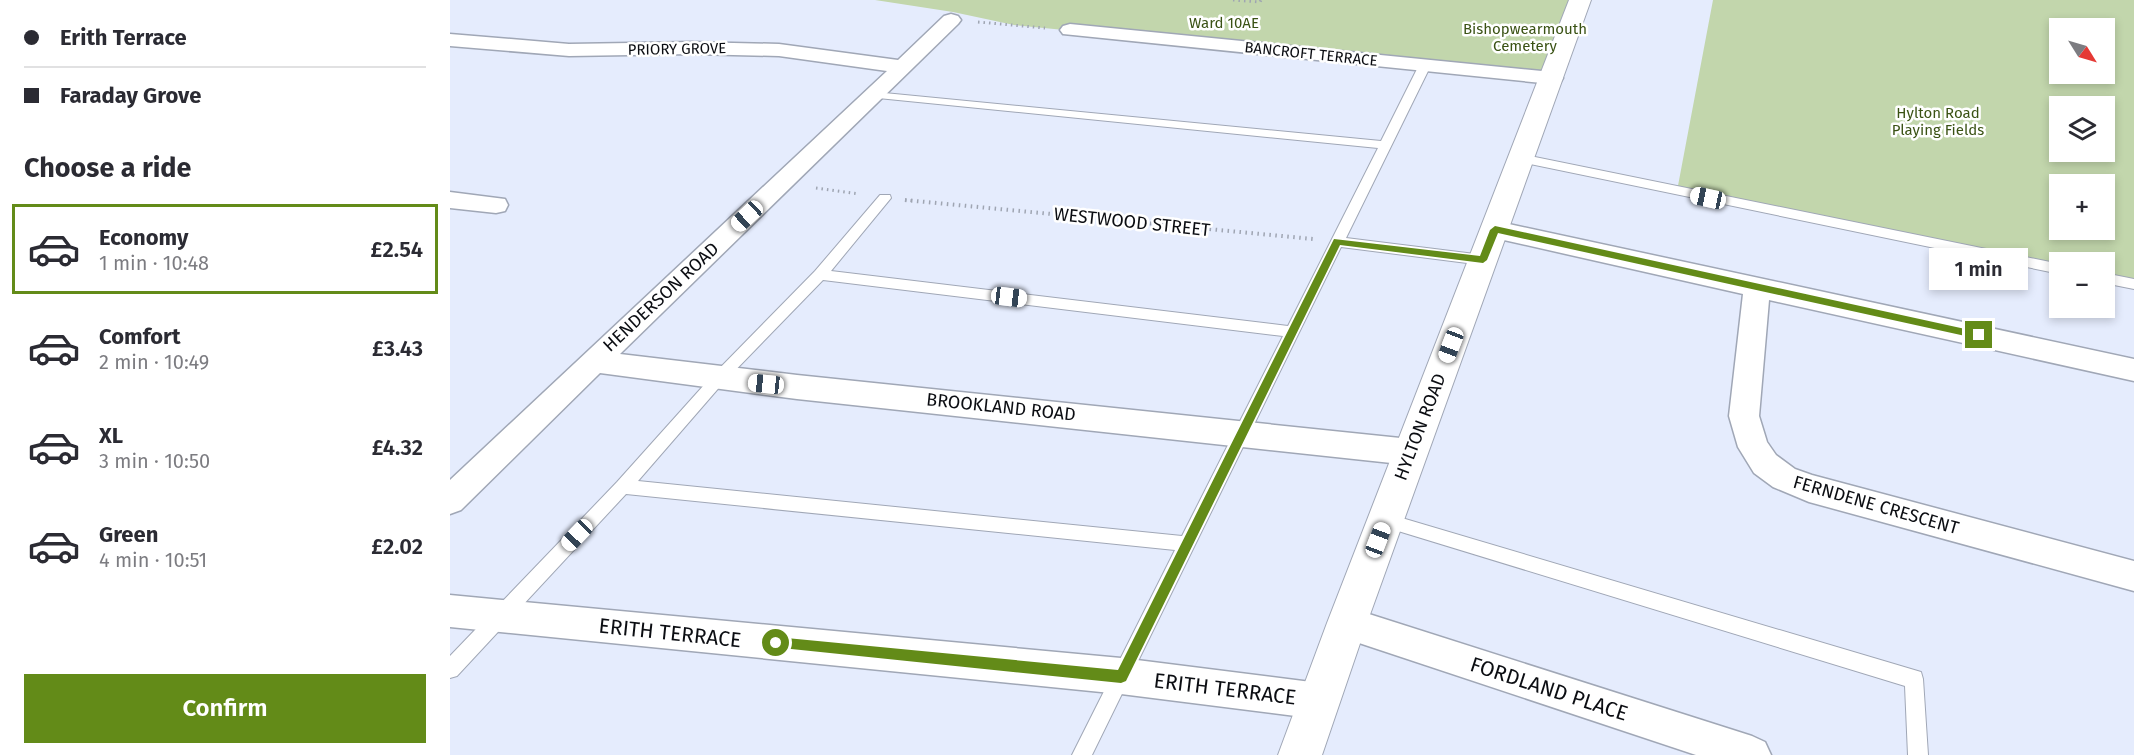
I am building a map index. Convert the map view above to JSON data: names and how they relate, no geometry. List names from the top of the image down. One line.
{"streets":{"street":["PRIORY GROVE","BANCROFT TERRACE","HENDERSON ROAD","BROOKLAND ROAD","HYLTON ROAD","FERNDENE CRESCENT","ERITH TERRACE","FORDLAND PLACE"],"path":["WESTWOOD STREET"]},"crossings":[["PRIORY GROVE","HENDERSON ROAD"],["BANCROFT TERRACE","HYLTON ROAD"],["WESTWOOD STREET","HENDERSON ROAD"],["HENDERSON ROAD","BROOKLAND ROAD"],["BROOKLAND ROAD","HYLTON ROAD"],["HYLTON ROAD","ERITH TERRACE"],["HYLTON ROAD","FORDLAND PLACE"]],"parks":["Ward 10AE","Bishopwearmouth Cemetery","Hylton Road Playing Fields"],"north":"bottom right","page":{"banner":["Erith Terrace","Faraday Grove"],"map_buttons":["+","−"],"heading":"Choose a ride","list":[{"name":"Economy","note":"1 min · 10:48","value":"£2.54"},{"name":"Comfort","note":"2 min · 10:49","value":"£3.43"},{"name":"XL","note":"3 min · 10:50","value":"£4.32"},{"name":"Green","note":"4 min · 10:51","value":"£2.02"}],"bubble":"1 min","buttons":"Confirm"}}
